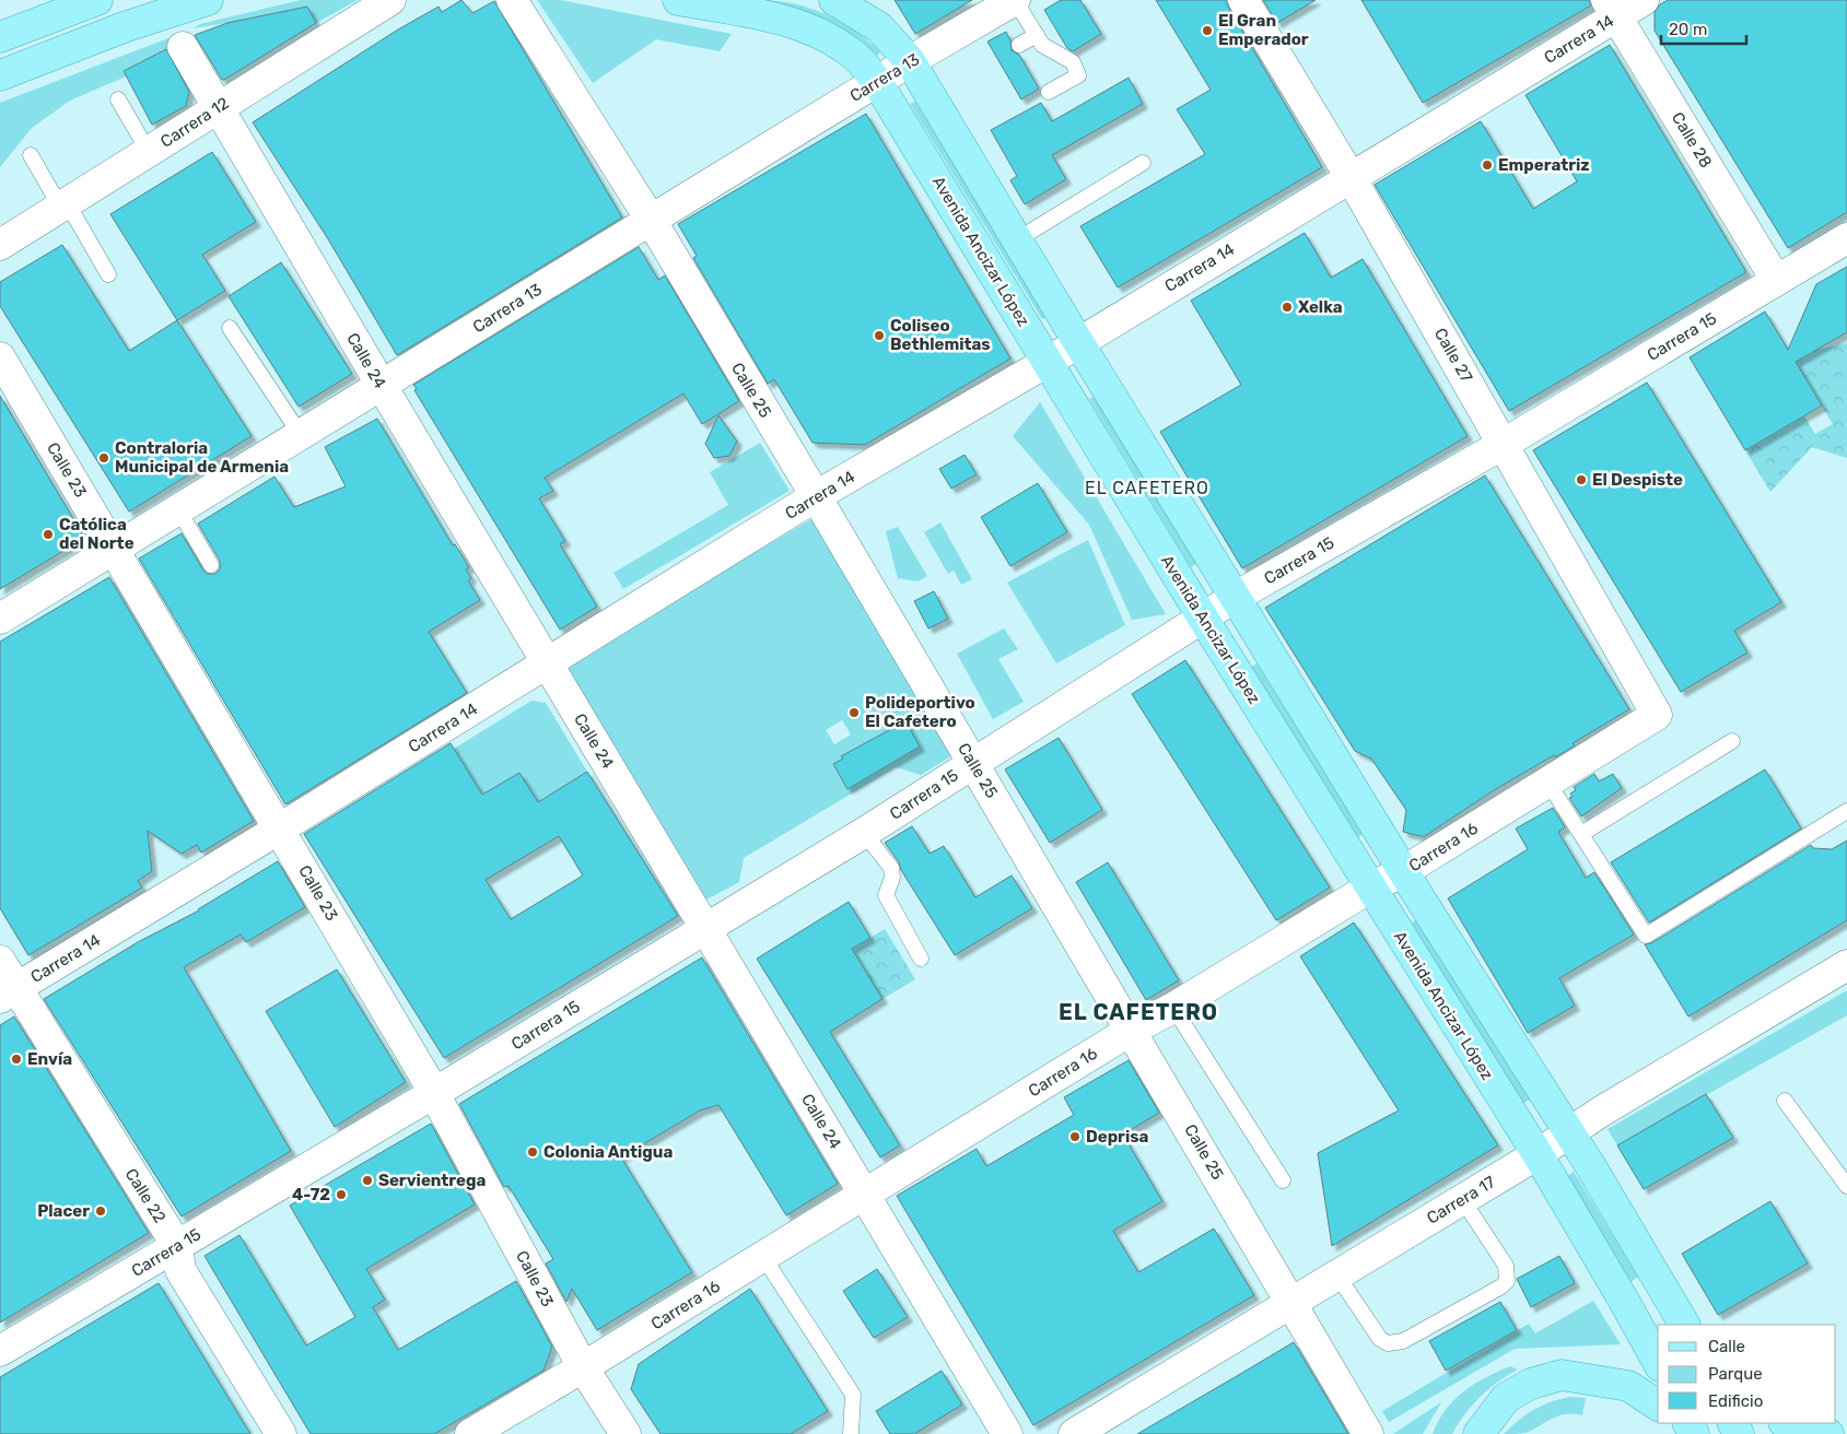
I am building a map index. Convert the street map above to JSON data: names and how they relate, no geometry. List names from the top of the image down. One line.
{"streets":{"main road":["Avenida Ancizar López"],"street":["Carrera 14","Carrera 13","Carrera 12","Calle 28","Carrera 15","Calle 27","Calle 24","Calle 25","Calle 23","Carrera 16","Calle 22","Carrera 17"]},"crossings":[["Carrera 14","Calle 28"],["Carrera 14","Avenida Ancizar López"],["Carrera 14","Calle 27"],["Carrera 14","Calle 24"],["Carrera 14","Calle 25"],["Carrera 14","Calle 23"],["Carrera 14","Calle 22"],["Carrera 13","Avenida Ancizar López"],["Carrera 13","Calle 24"],["Carrera 13","Calle 25"],["Carrera 13","Calle 23"],["Carrera 12","Calle 24"],["Calle 28","Carrera 15"],["Avenida Ancizar López","Carrera 15"],["Avenida Ancizar López","Carrera 16"],["Avenida Ancizar López","Carrera 17"],["Carrera 15","Calle 27"],["Carrera 15","Calle 24"],["Carrera 15","Calle 25"],["Carrera 15","Calle 23"],["Carrera 15","Calle 22"],["Calle 27","Carrera 16"],["Calle 24","Carrera 16"],["Calle 25","Carrera 16"],["Calle 25","Carrera 17"],["Calle 23","Carrera 16"]],"districts":["EL CAFETERO","EL CAFETERO"],"places":["El Gran Emperador","Emperatriz","Xelka","Coliseo Bethlemitas","Contraloria Municipal de Armenia","El Despiste","Católica del Norte","Polideportivo El Cafetero","Envía","Deprisa","Colonia Antigua","Servientrega","4-72","Placer"],"legend":["Calle","Parque","Edificio"],"scale_bar":"20 m"}
